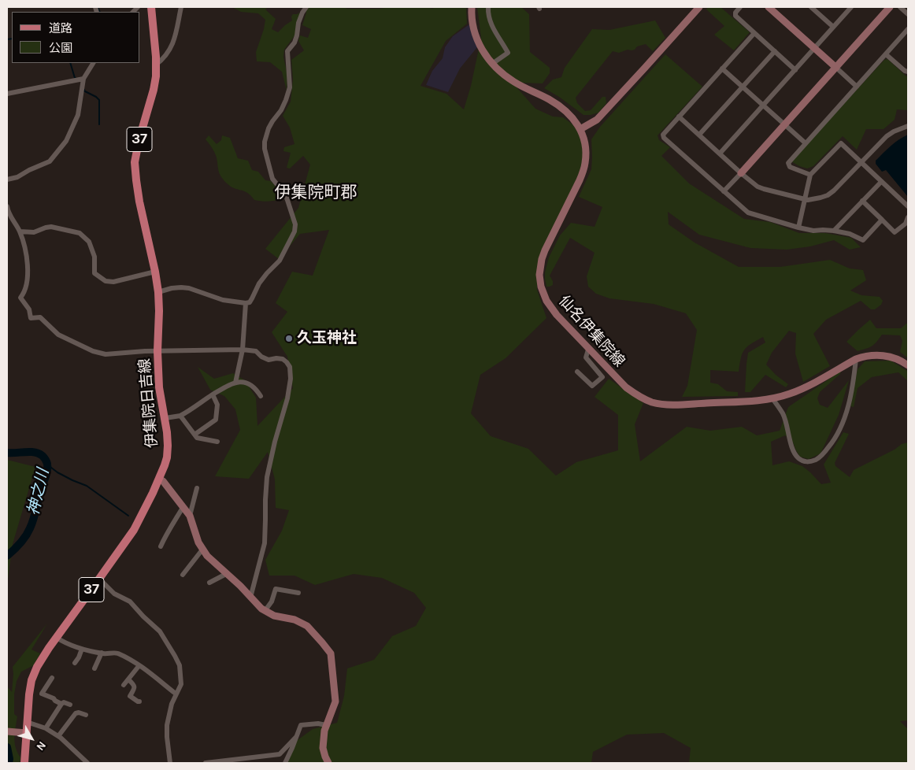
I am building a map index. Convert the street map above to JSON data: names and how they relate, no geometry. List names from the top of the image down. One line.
{"streets":{"main road":["37","伊集院日吉線"],"street":["仙名伊集院線"]},"districts":["伊集院町郡"],"water":["神之川"],"places":["久玉神社"],"legend":["道路","公園"],"north":"bottom right"}
